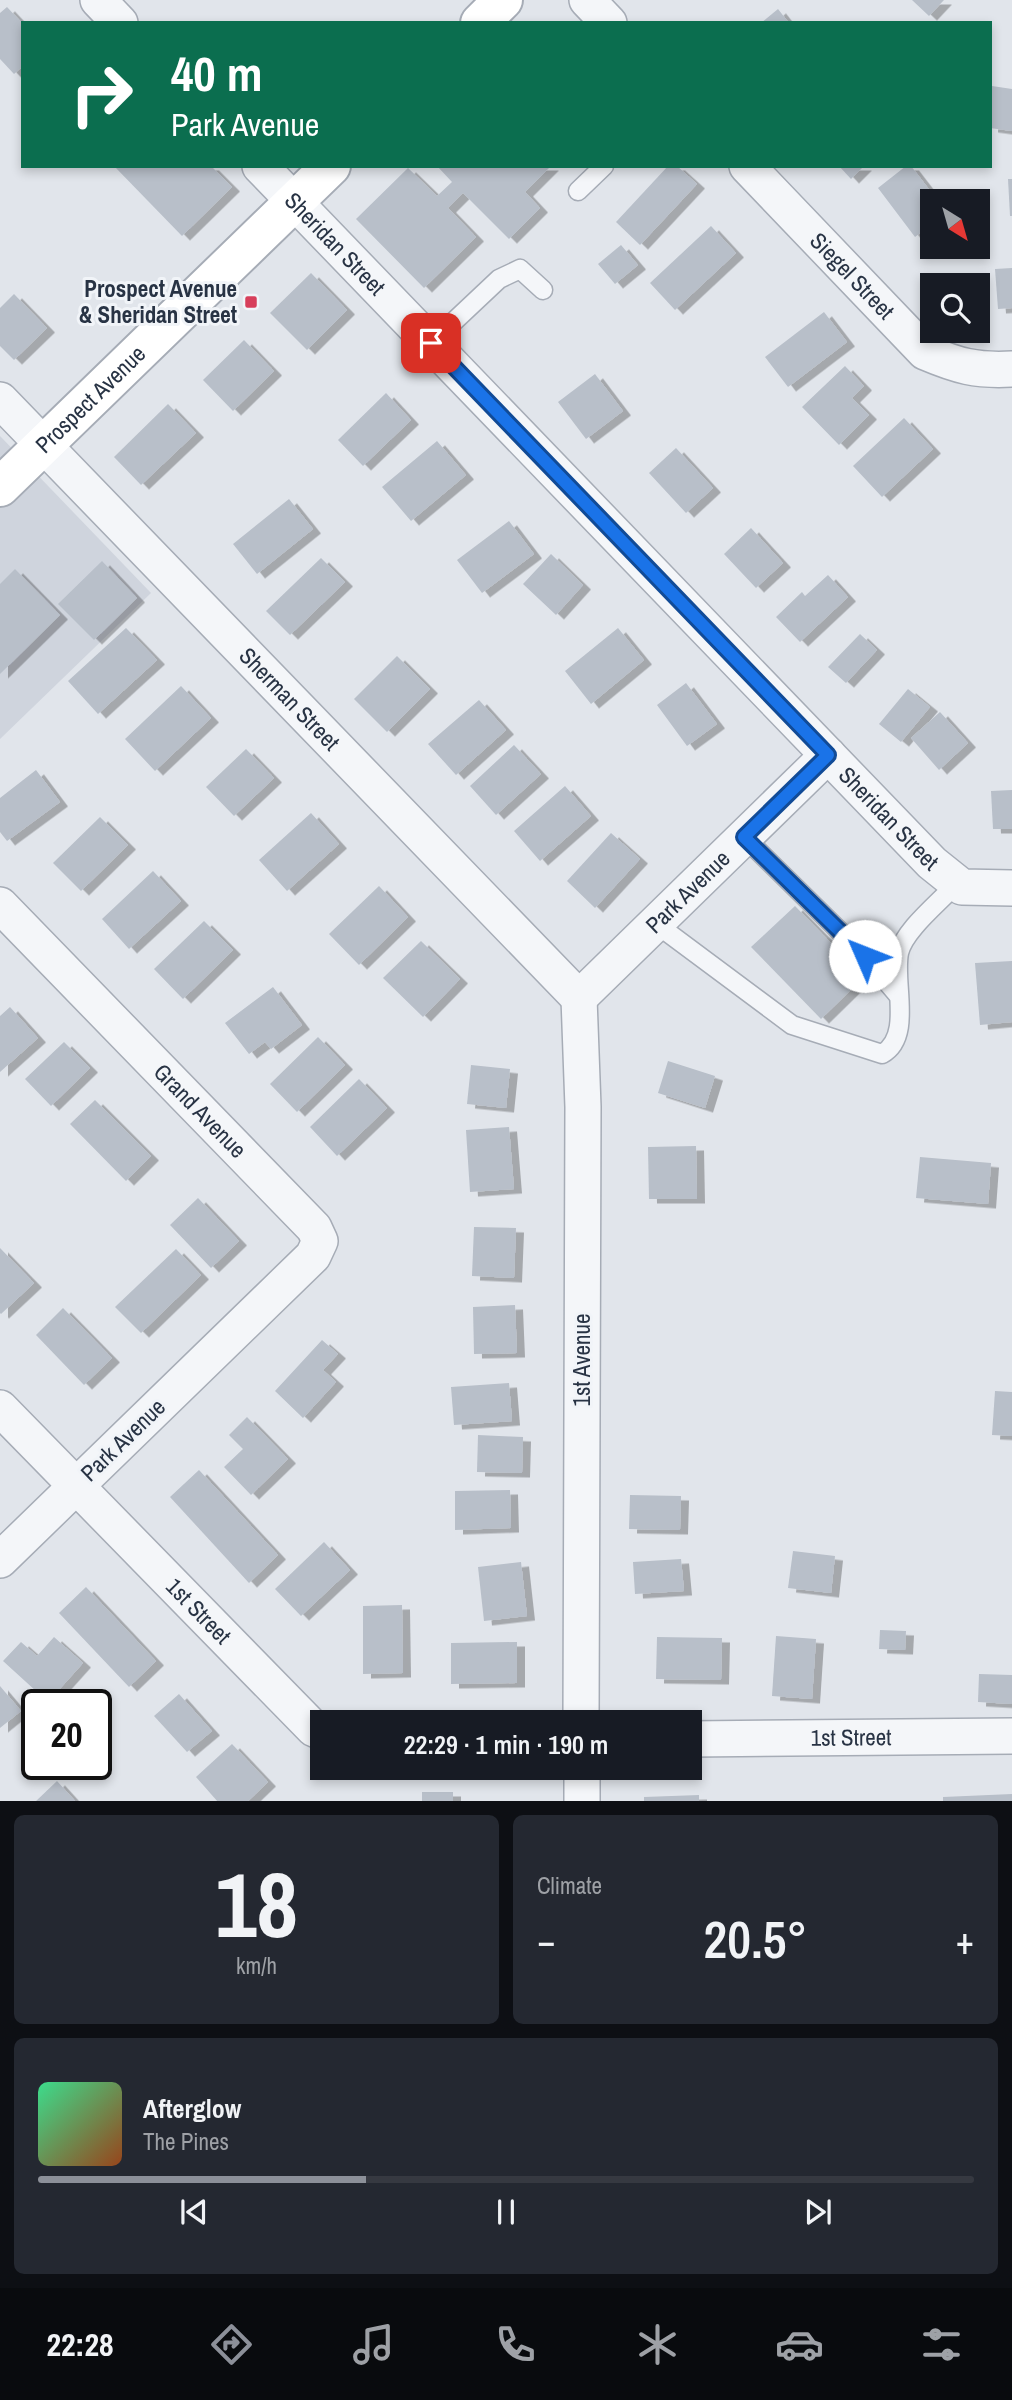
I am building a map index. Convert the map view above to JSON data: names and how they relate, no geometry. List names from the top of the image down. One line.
{"streets":{"main road":["Prospect Avenue"],"street":["Sheridan Street","Siegel Street","Sherman Street","Park Avenue","Grand Avenue","1st Avenue","1st Street"]},"crossings":[["Sheridan Street","Prospect Avenue"],["Sheridan Street","Park Avenue"],["Prospect Avenue","Sherman Street"],["Sherman Street","Park Avenue"],["Sherman Street","1st Avenue"],["Park Avenue","Grand Avenue"],["Park Avenue","1st Avenue"],["Park Avenue","1st Street"]],"places":{"transit":["Prospect Avenue & Sheridan Street"]},"north":"bottom right","page":{"turn":["40 m","Park Avenue"],"limit":"20","trip":"22:29 · 1 min · 190 m","tile":[["18","km/h"],"Climate"],"heat":["−","20.5°","+"],"song":["Afterglow","The Pines"],"tabs":"22:28"}}
